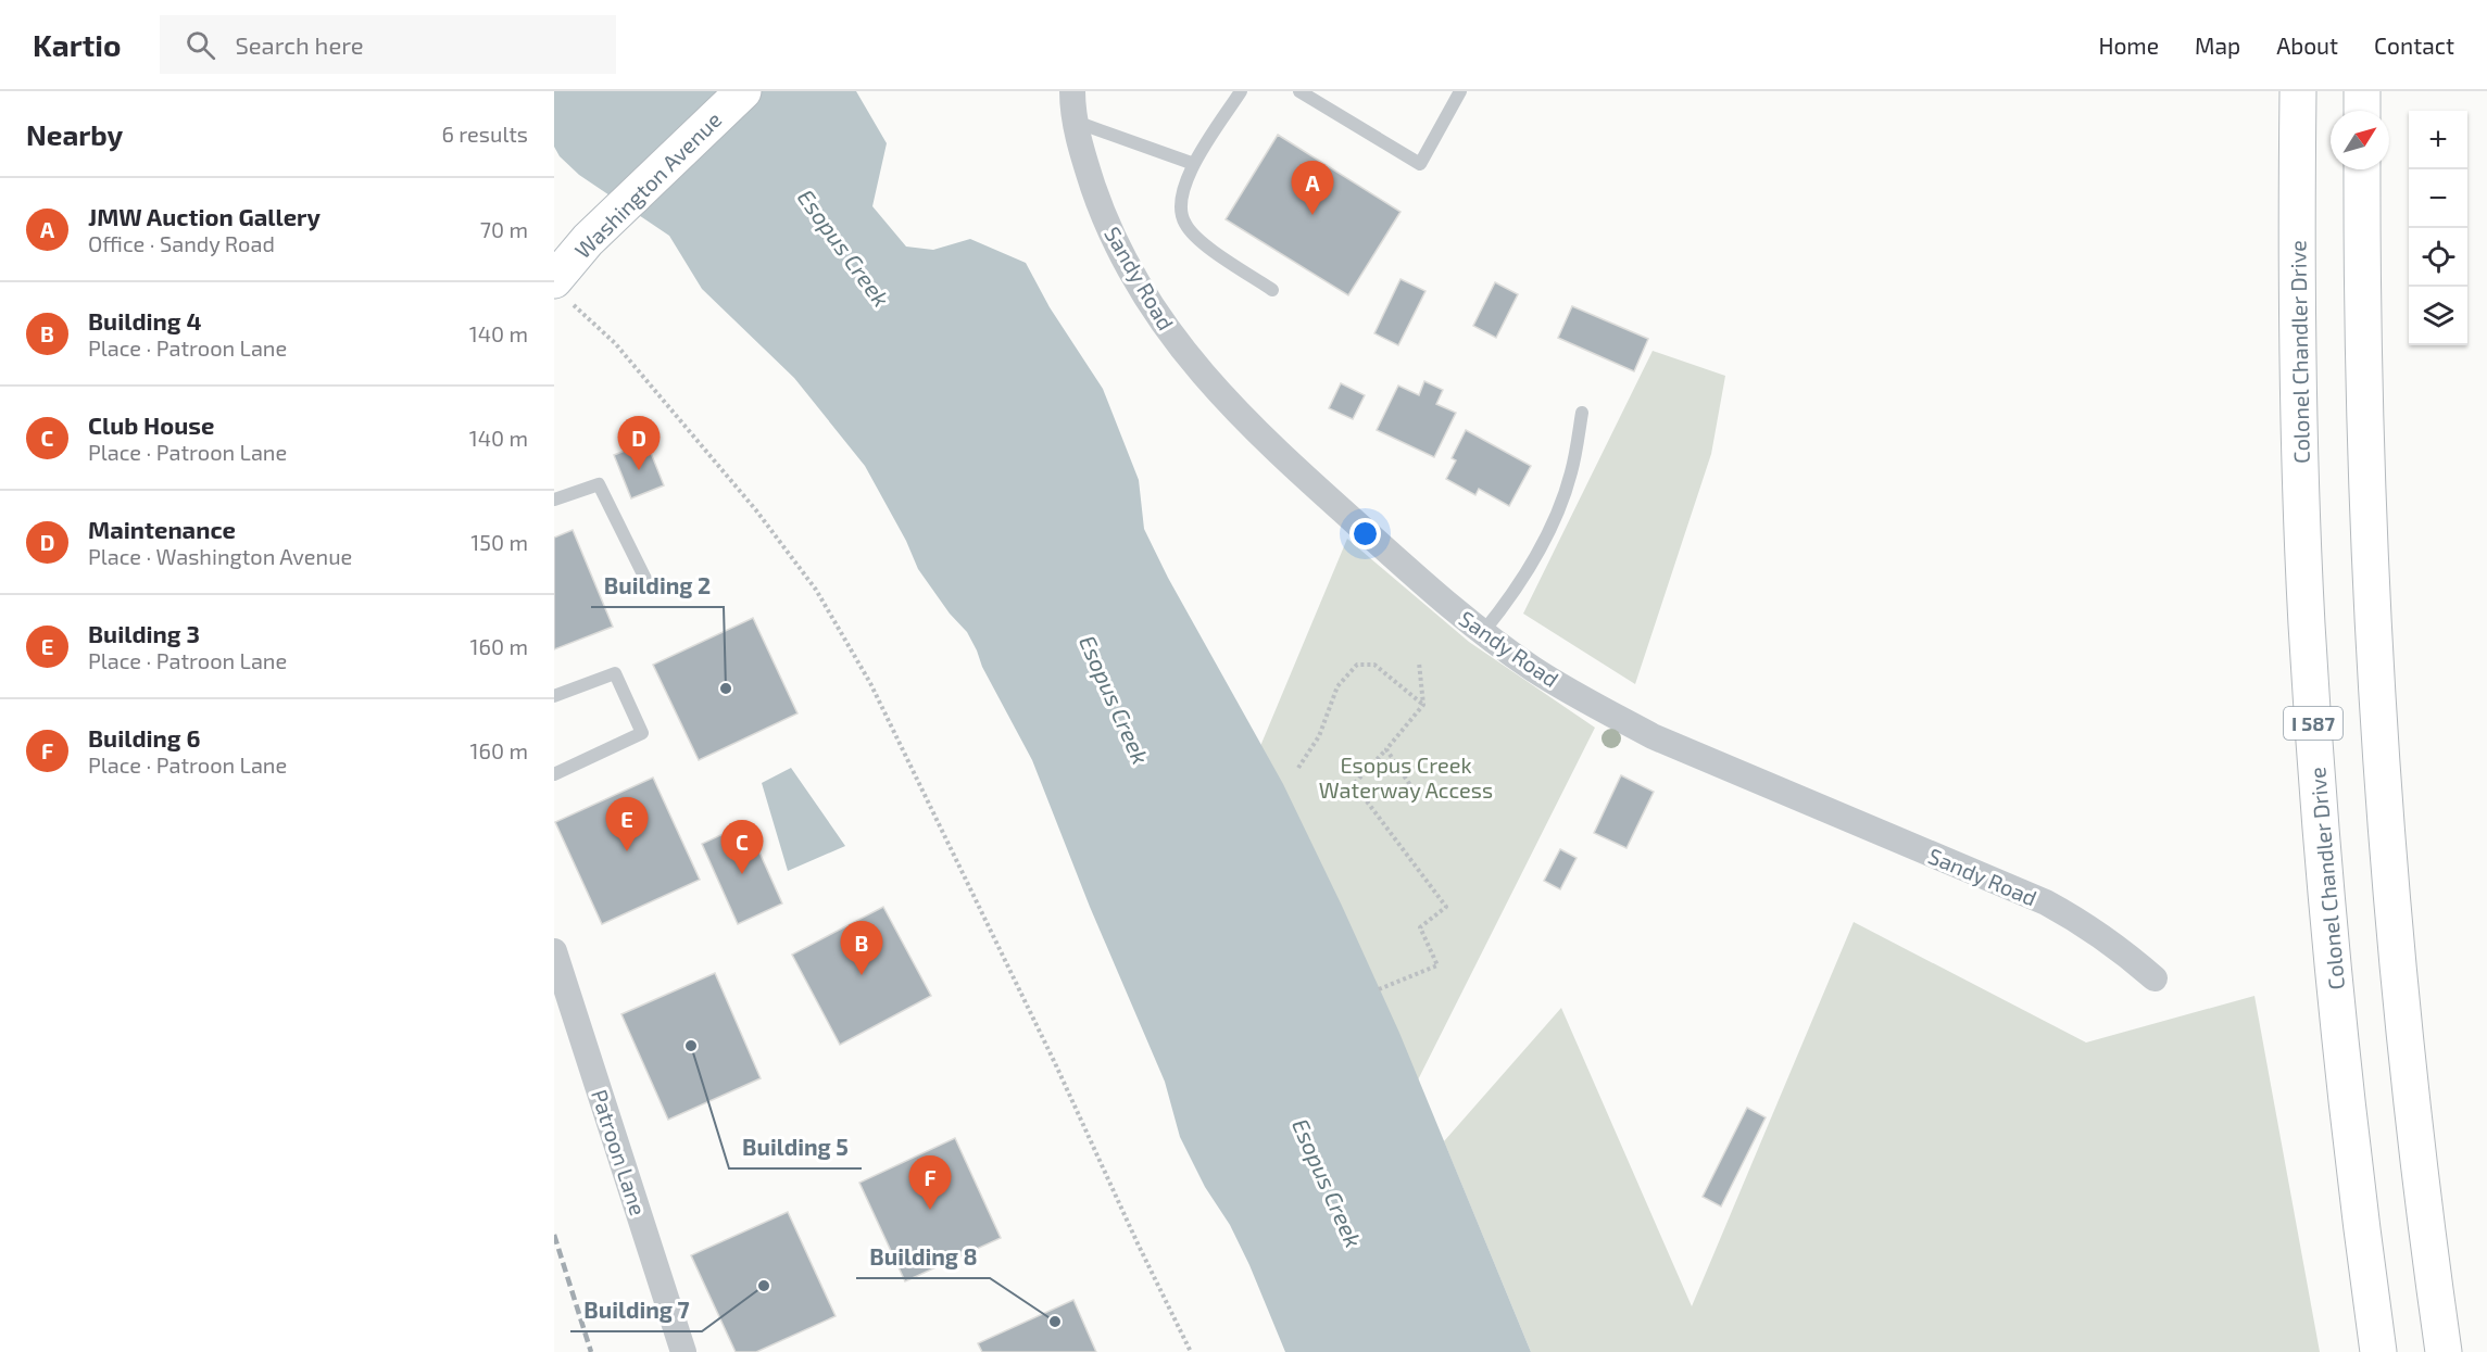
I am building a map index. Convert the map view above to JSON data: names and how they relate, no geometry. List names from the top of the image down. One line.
{"streets":{"main road":["Washington Avenue","Colonel Chandler Drive","I 587"],"street":["Sandy Road","Patroon Lane"]},"water":["Esopus Creek"],"parks":["Esopus Creek Waterway Access"],"places":["Building 2","Building 5","Building 7","Building 8"],"north":"top right","page":{"header":"Kartio","search":"Search here","nav":["Home","Map","About","Contact"],"heading":["Nearby","6 results"],"map_buttons":["+","−"],"pins":["A","D","E","C","B","F"],"list":[{"mark":"A","name":"JMW Auction Gallery","note":"Office · Sandy Road","value":"70 m"},{"mark":"B","name":"Building 4","note":"Place · Patroon Lane","value":"140 m"},{"mark":"C","name":"Club House","note":"Place · Patroon Lane","value":"140 m"},{"mark":"D","name":"Maintenance","note":"Place · Washington Avenue","value":"150 m"},{"mark":"E","name":"Building 3","note":"Place · Patroon Lane","value":"160 m"},{"mark":"F","name":"Building 6","note":"Place · Patroon Lane","value":"160 m"}]}}
